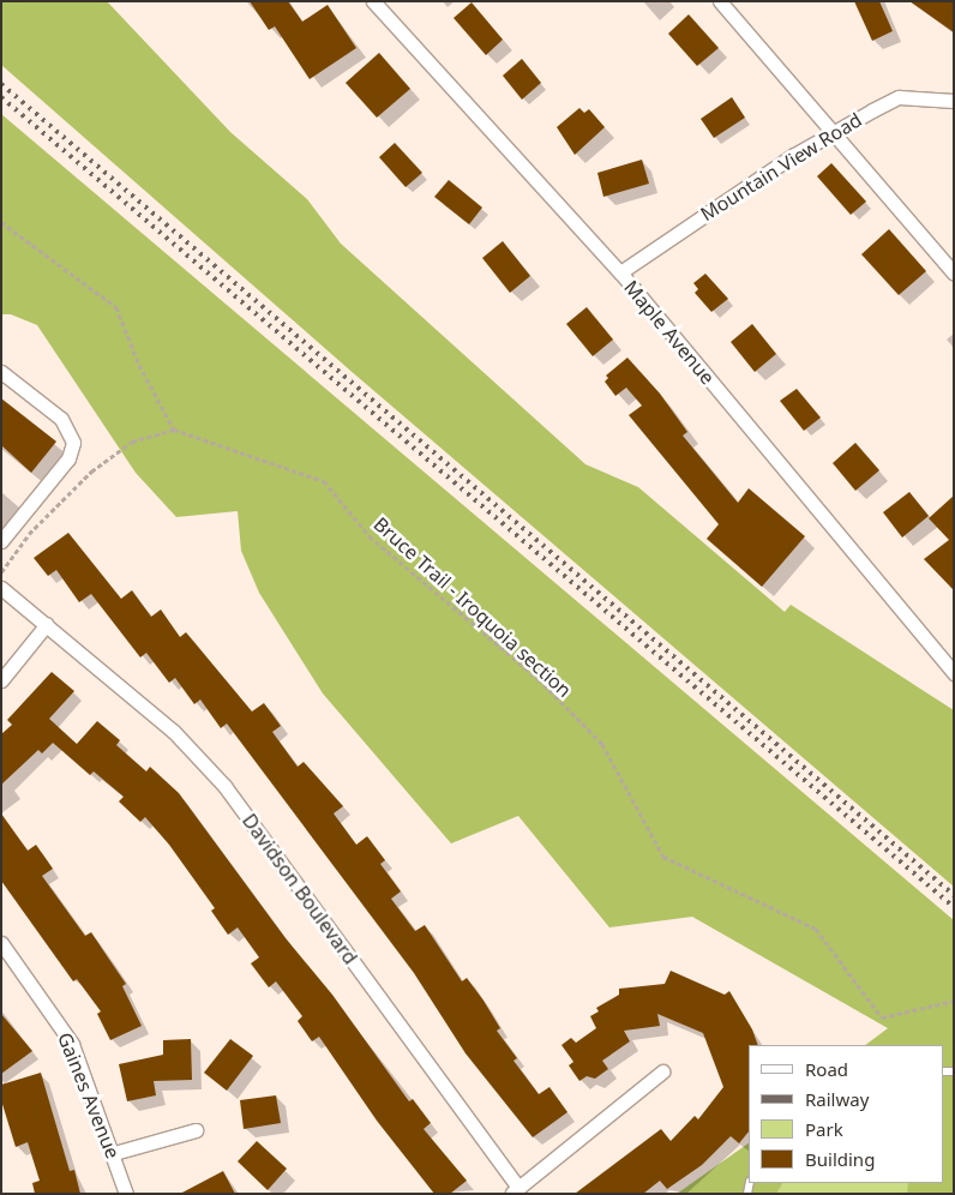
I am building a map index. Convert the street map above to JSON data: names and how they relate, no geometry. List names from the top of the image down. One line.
{"streets":{"street":["Mountain View Road","Maple Avenue","Davidson Boulevard","Gaines Avenue"],"path":["Bruce Trail - Iroquoia section"]},"crossings":[["Mountain View Road","Maple Avenue"]],"legend":["Road","Railway","Park","Building"]}
